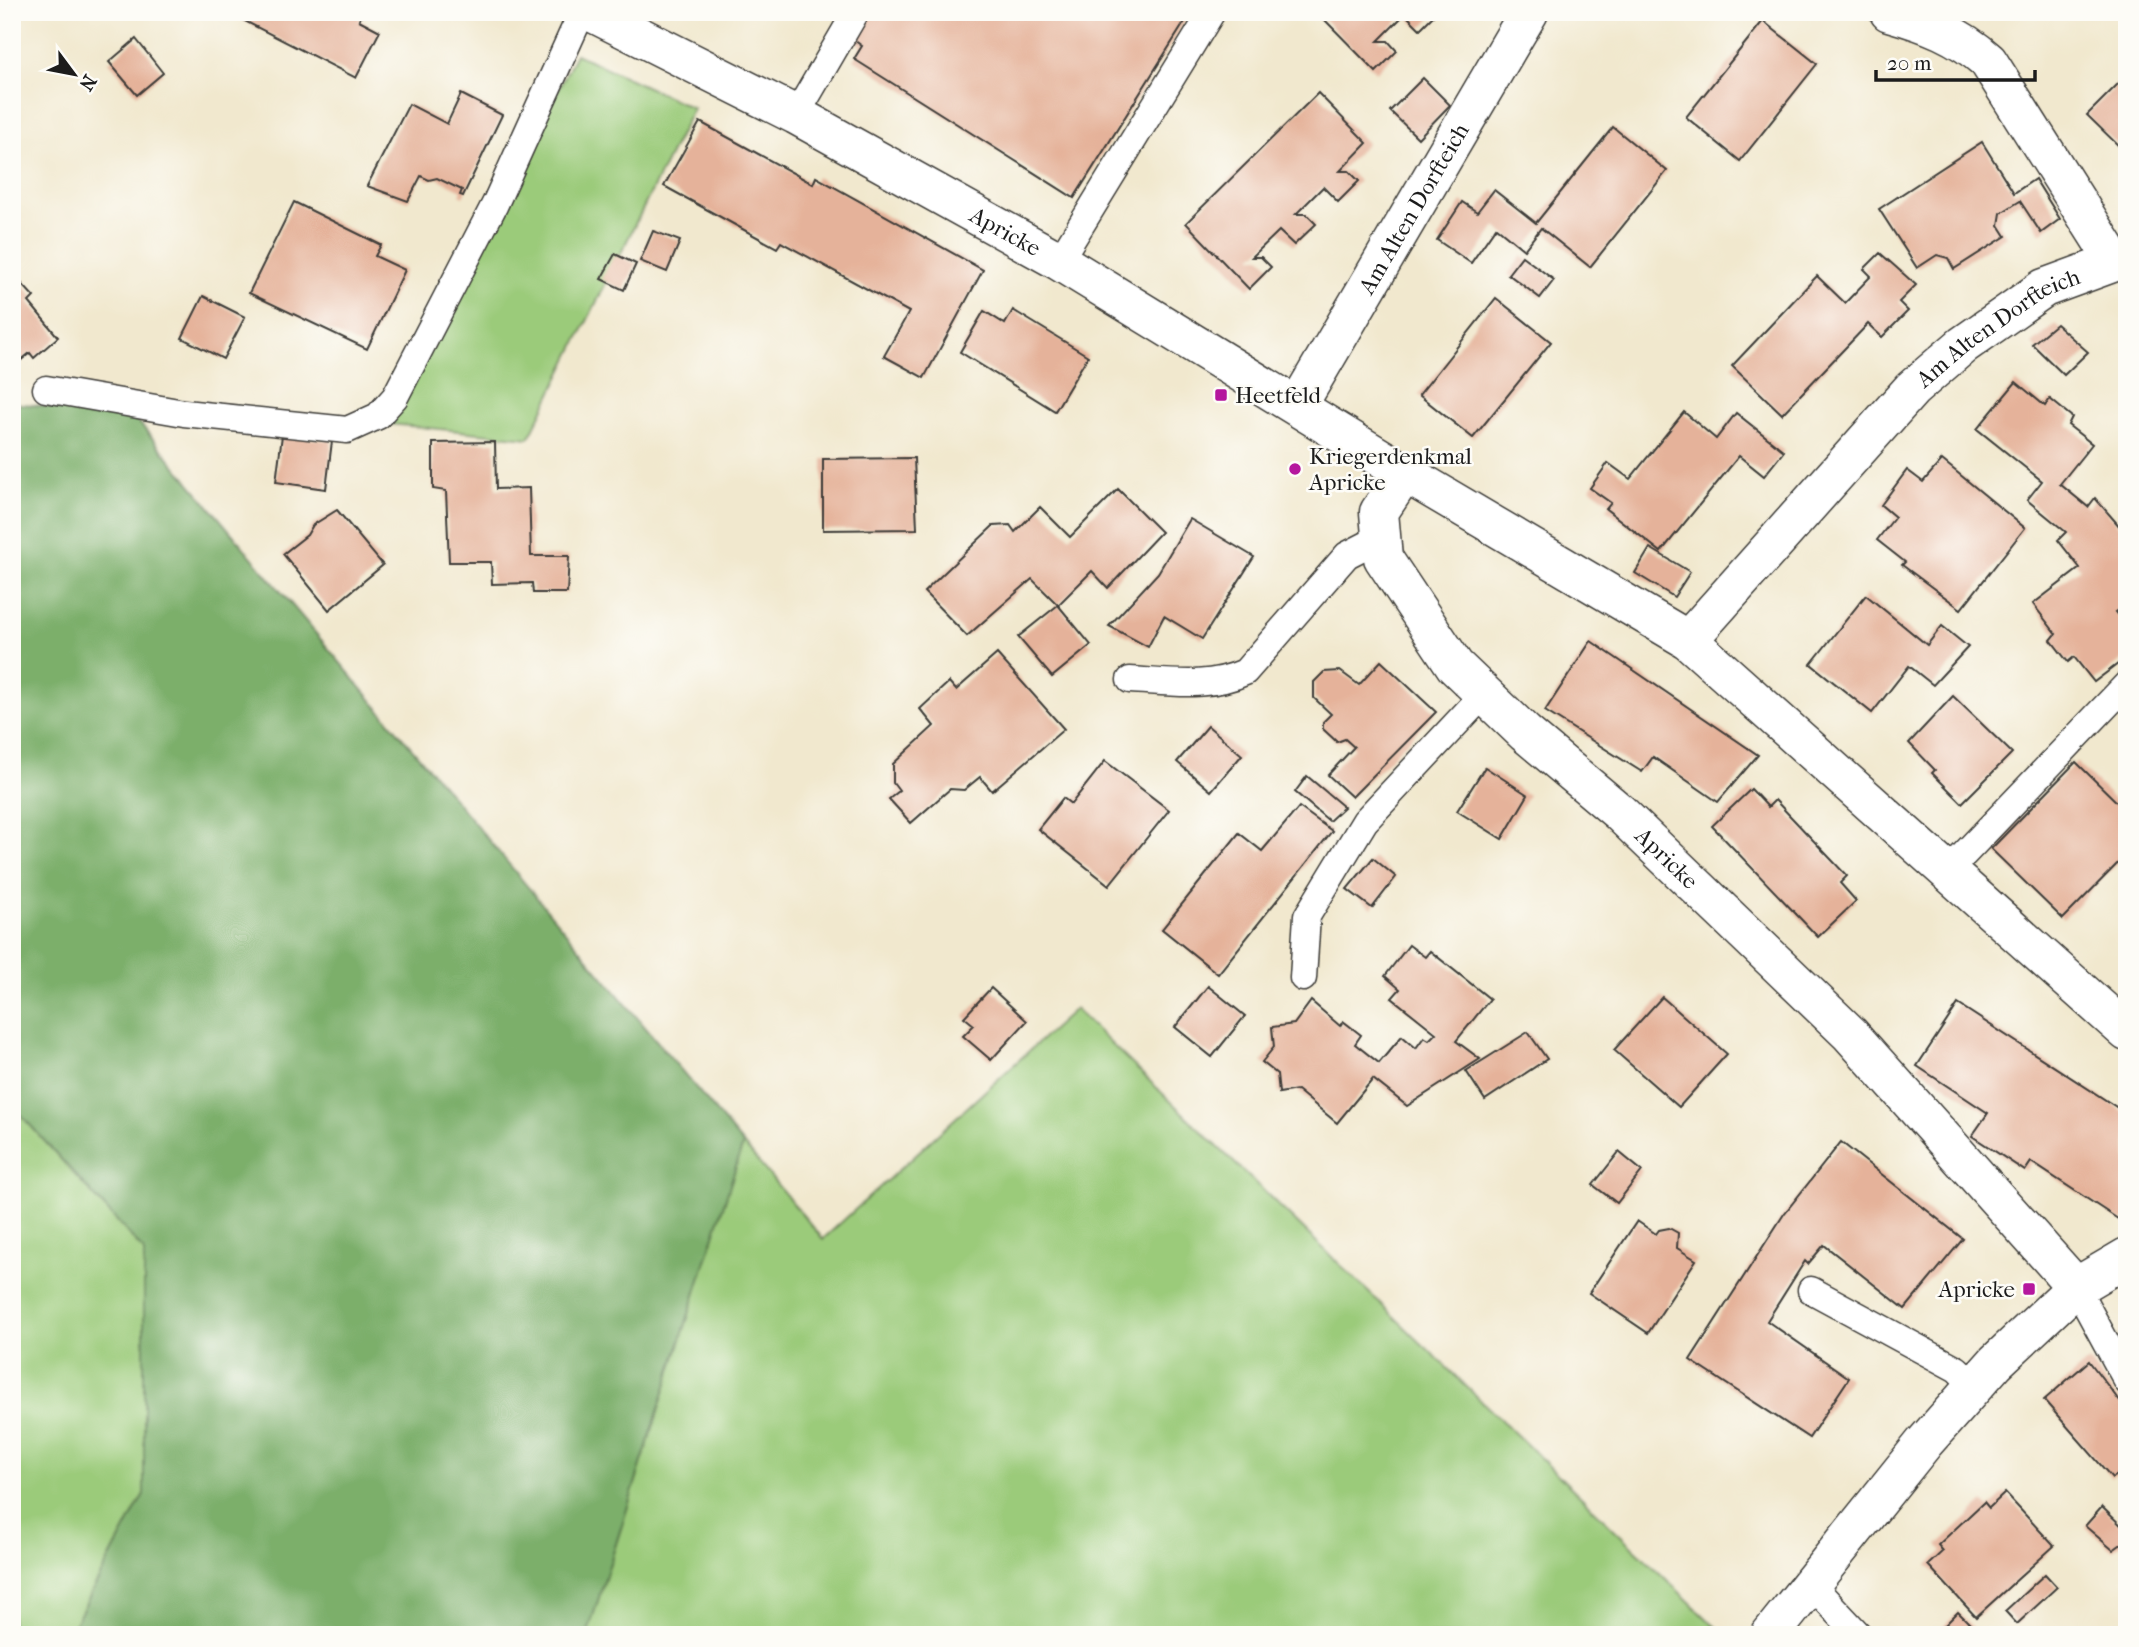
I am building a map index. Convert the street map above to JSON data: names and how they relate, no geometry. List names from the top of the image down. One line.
{"streets":{"street":["Am Alten Dorfteich","Apricke"]},"crossings":[["Am Alten Dorfteich","Apricke"]],"places":{"transit":["Heetfeld","Apricke"],"other":["Kriegerdenkmal Apricke"]},"scale_bar":"20 m","north":"bottom right"}
